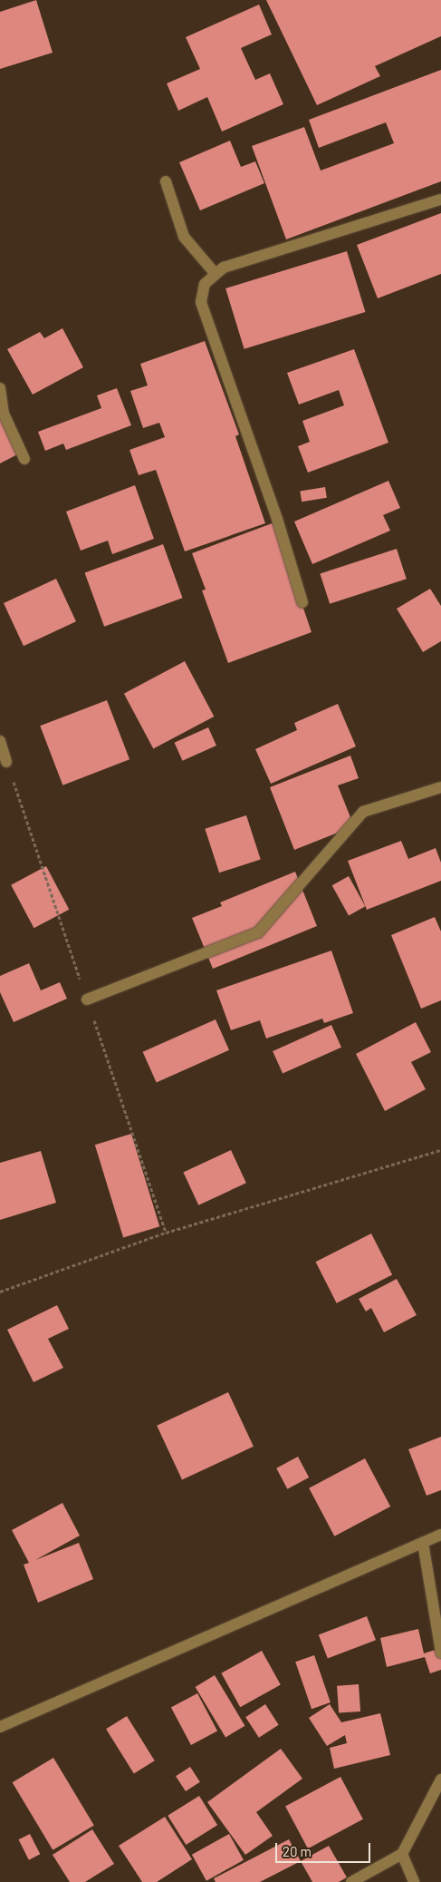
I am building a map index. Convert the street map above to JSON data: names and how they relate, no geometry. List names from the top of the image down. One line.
{"scale_bar":"20 m"}
